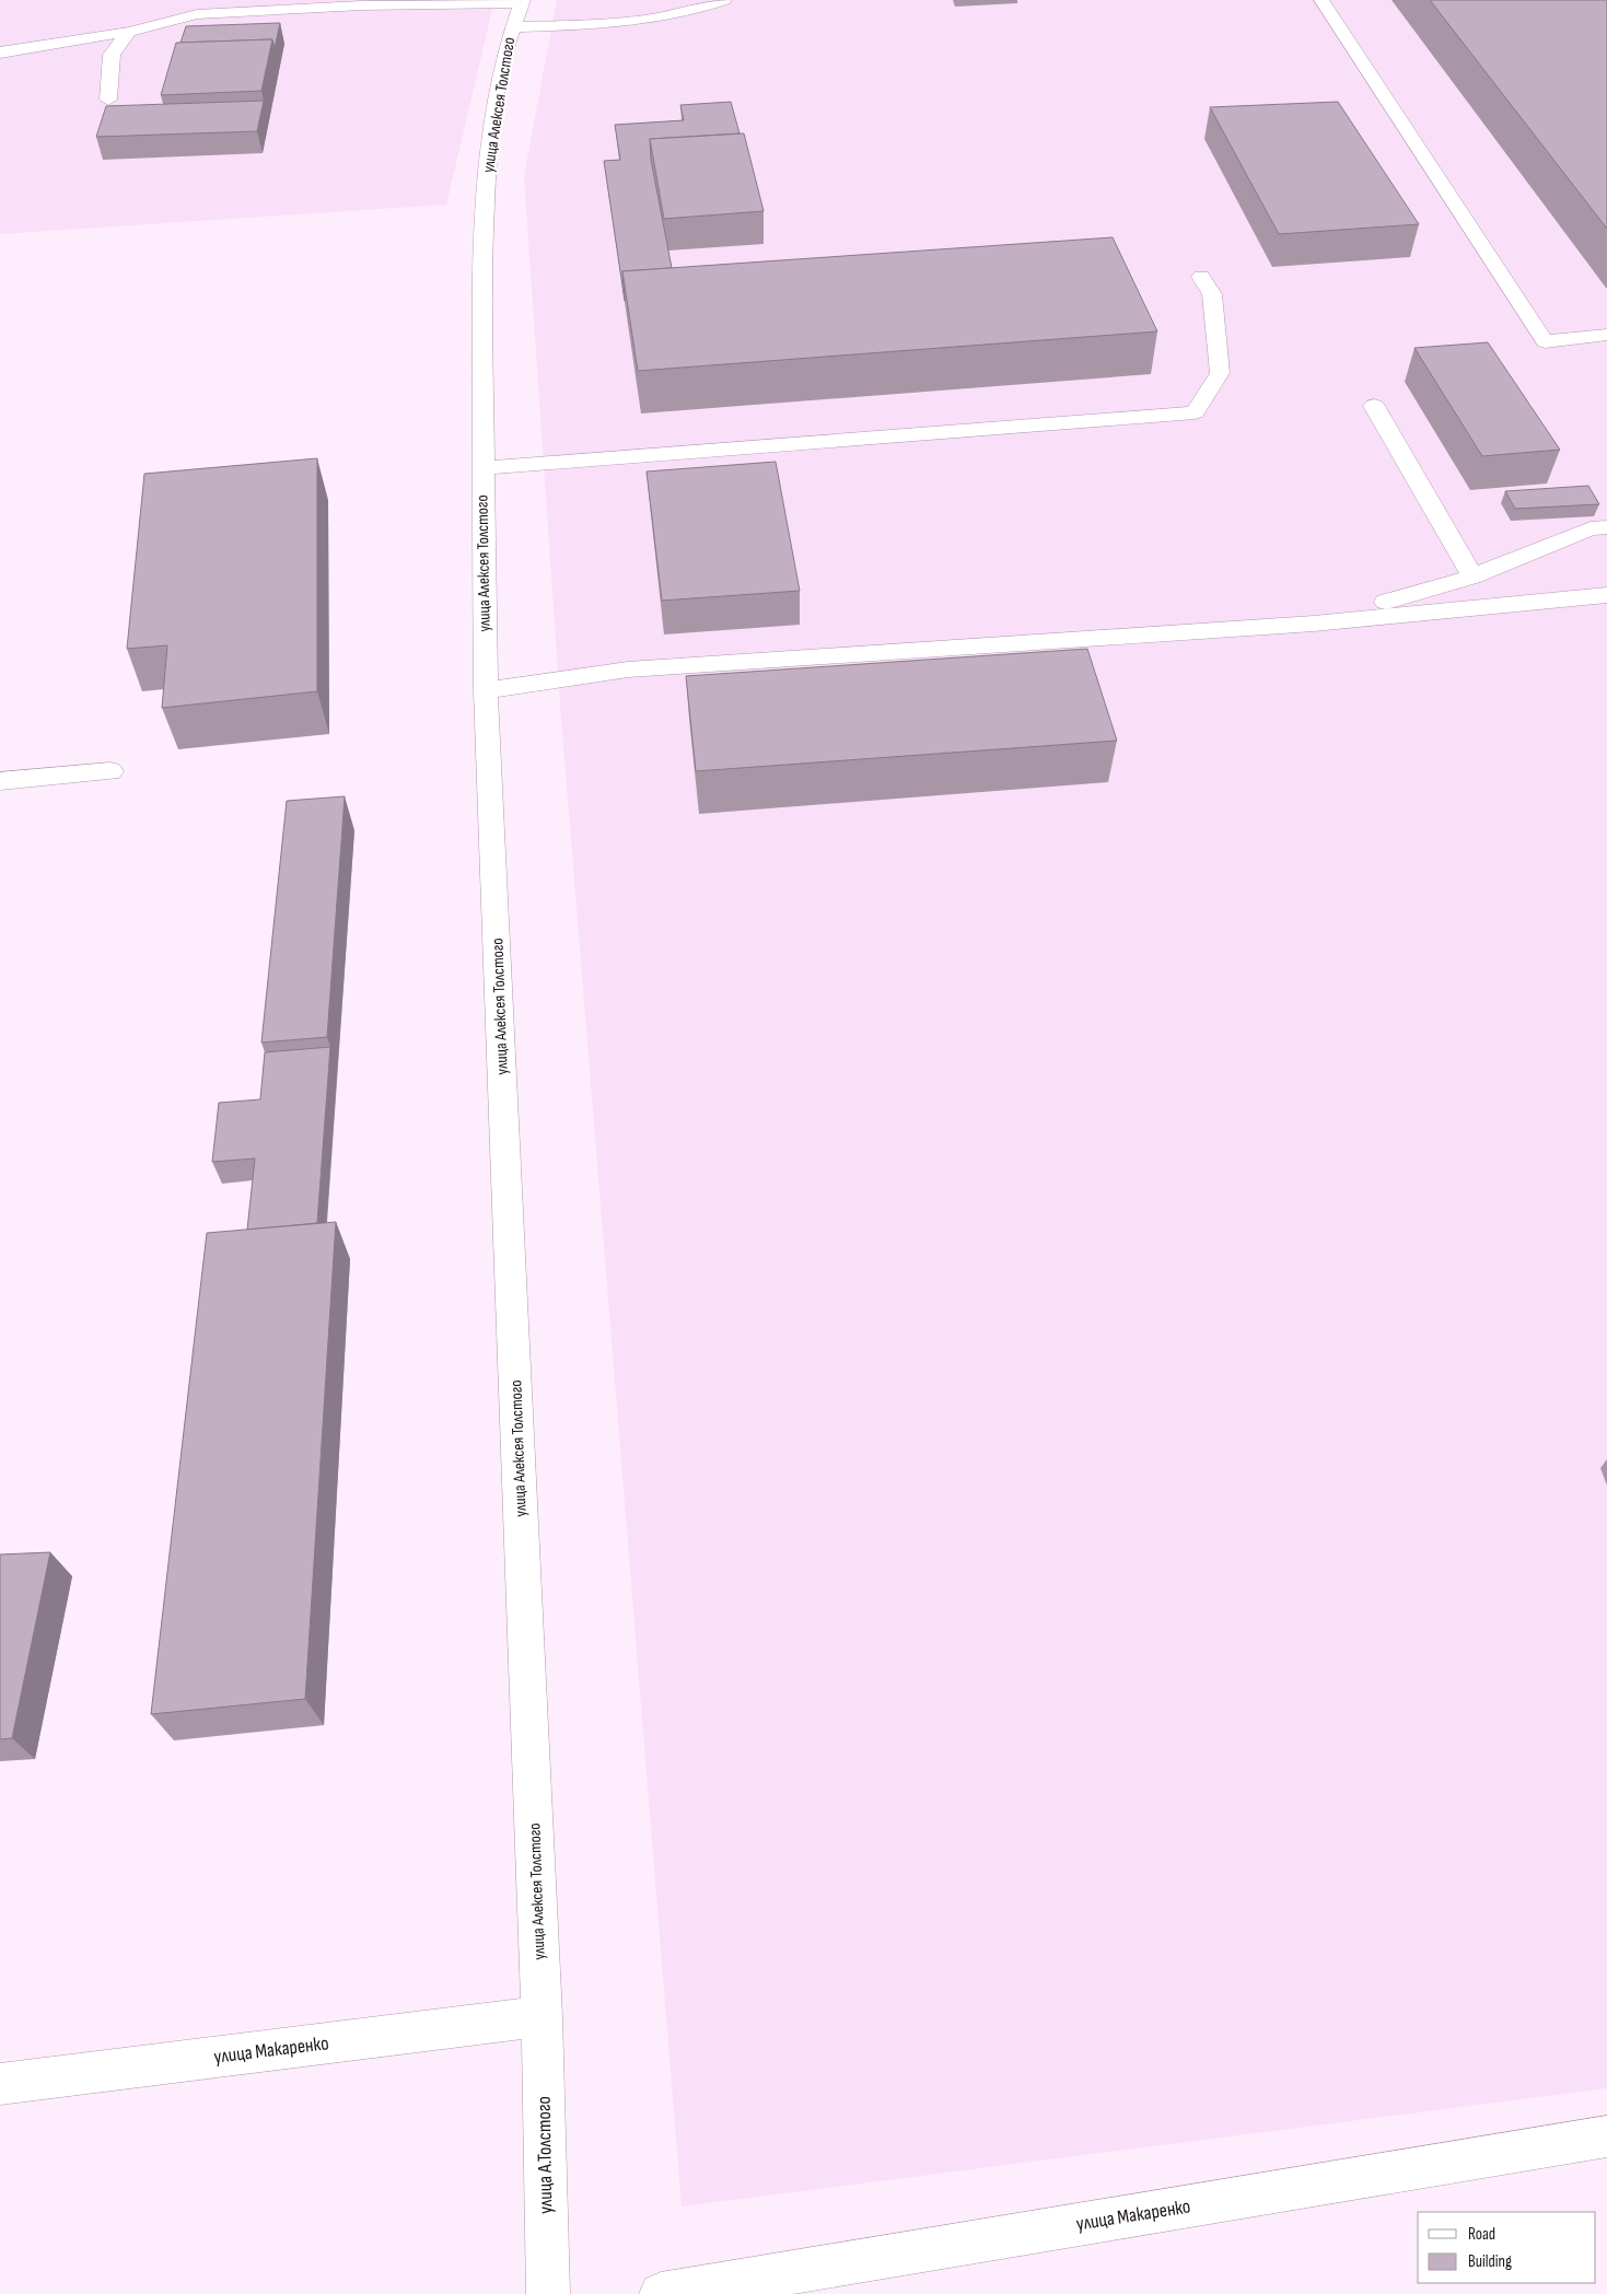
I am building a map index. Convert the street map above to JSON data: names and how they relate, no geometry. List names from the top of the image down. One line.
{"streets":{"street":["улица Алексея Толстого","улица Макаренко","улица А.Толстого"]},"crossings":[["улица Алексея Толстого","улица Макаренко"],["улица Алексея Толстого","улица А.Толстого"],["улица Макаренко","улица А.Толстого"]],"legend":["Road","Building"]}
